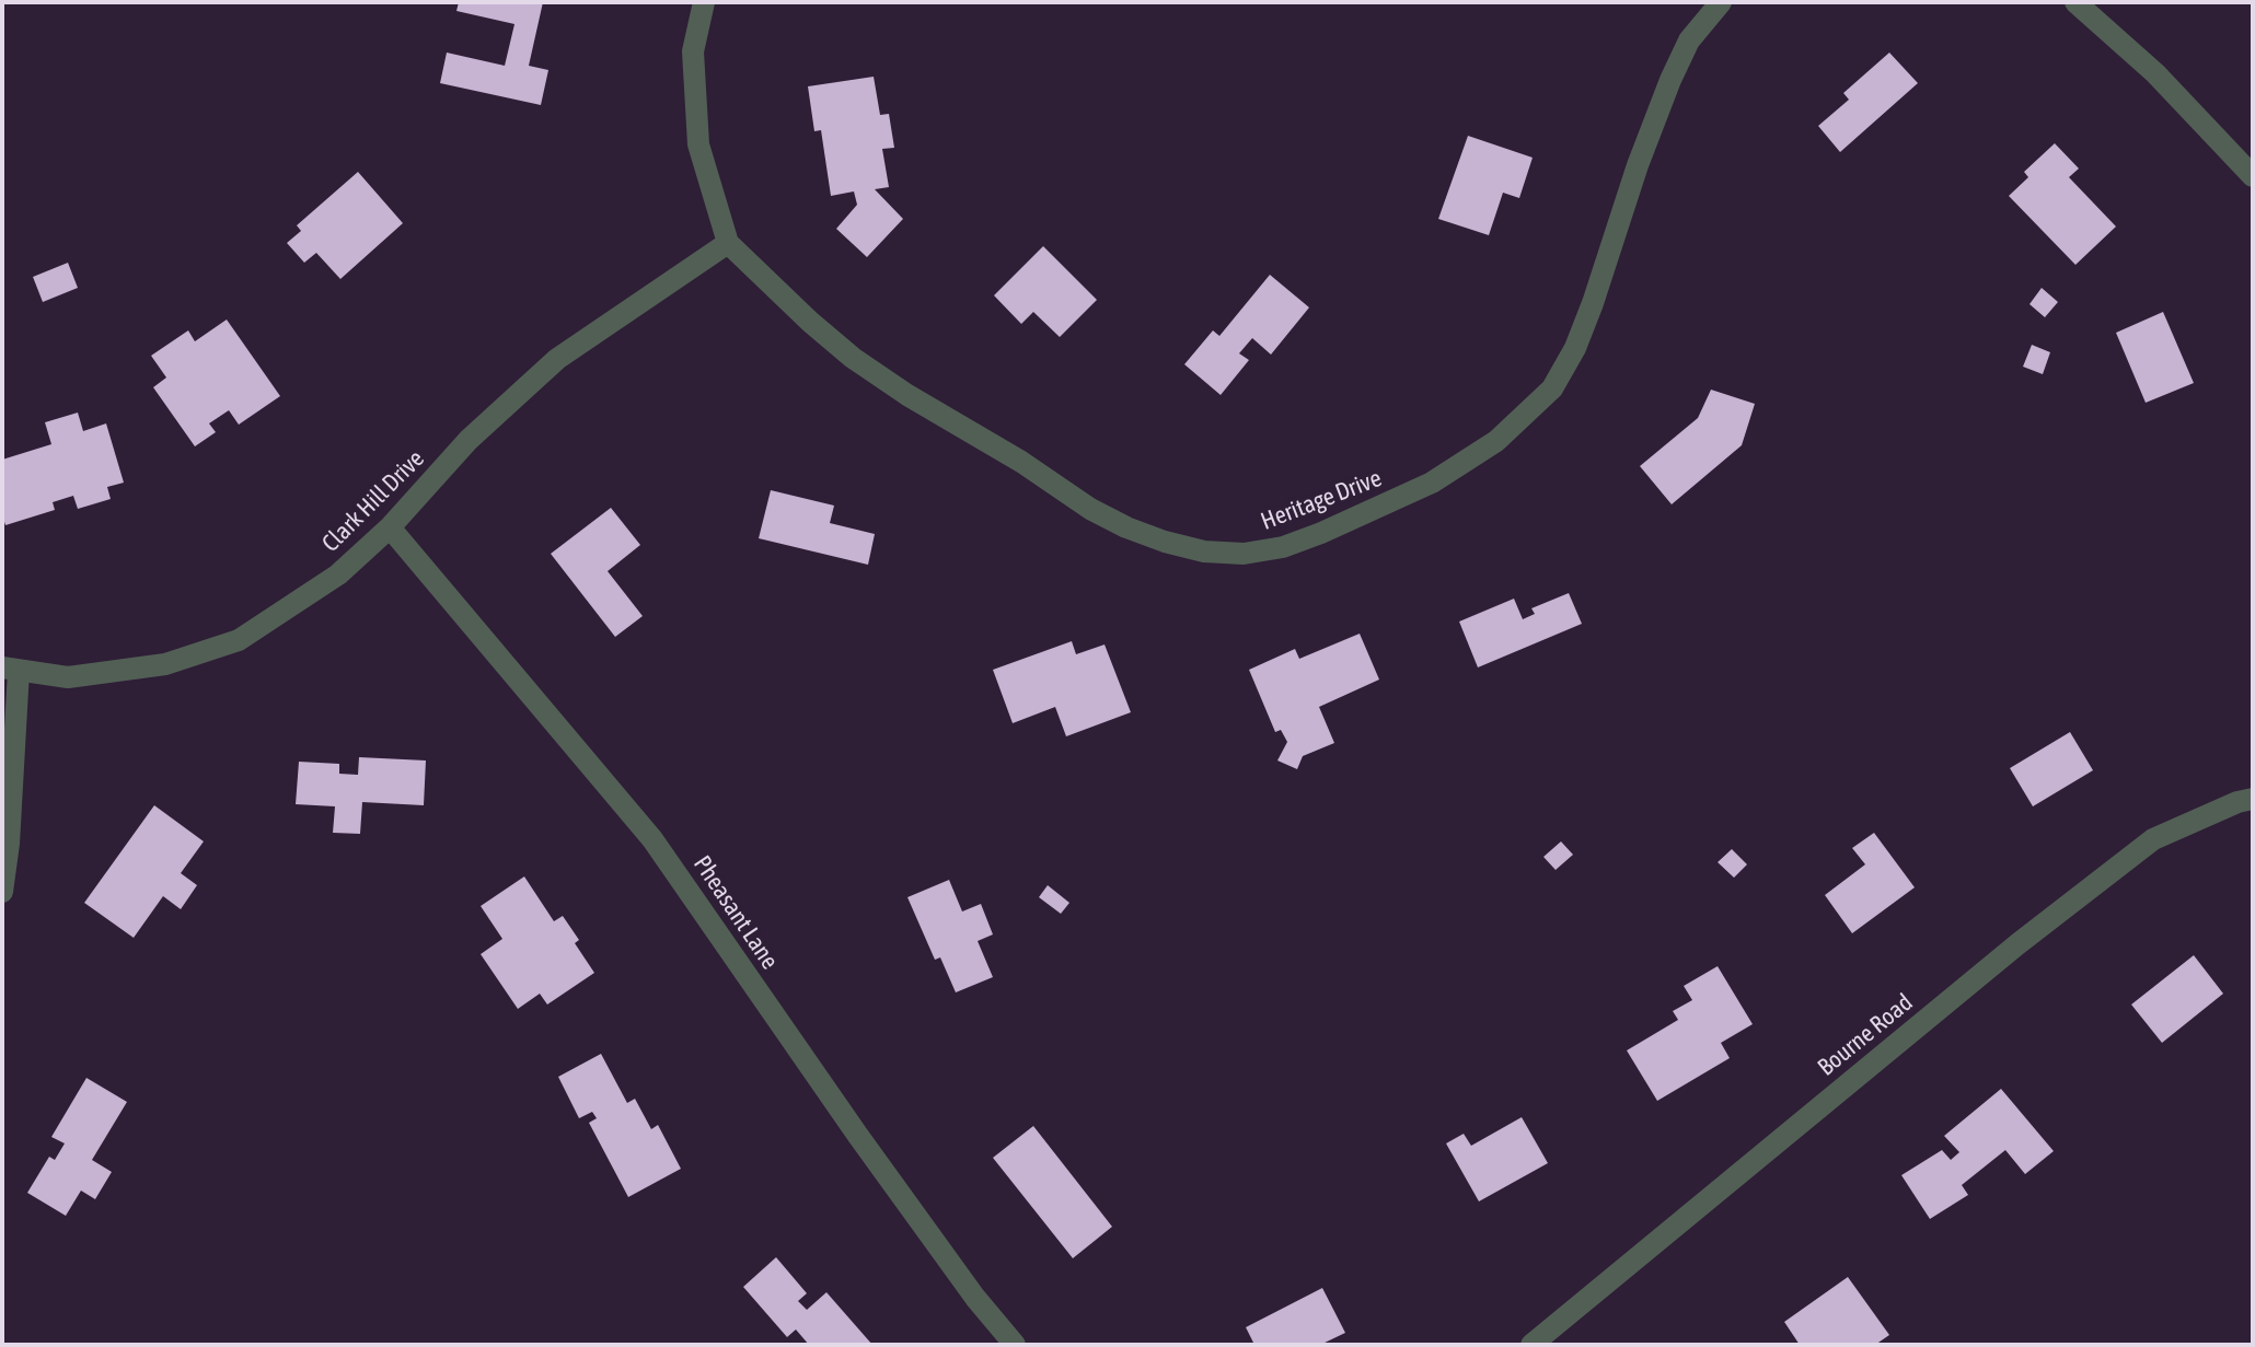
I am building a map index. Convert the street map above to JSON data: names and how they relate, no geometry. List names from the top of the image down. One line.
{"streets":{"street":["Heritage Drive","Clark Hill Drive","Pheasant Lane","Bourne Road"]},"crossings":[["Heritage Drive","Clark Hill Drive"],["Clark Hill Drive","Pheasant Lane"]]}
